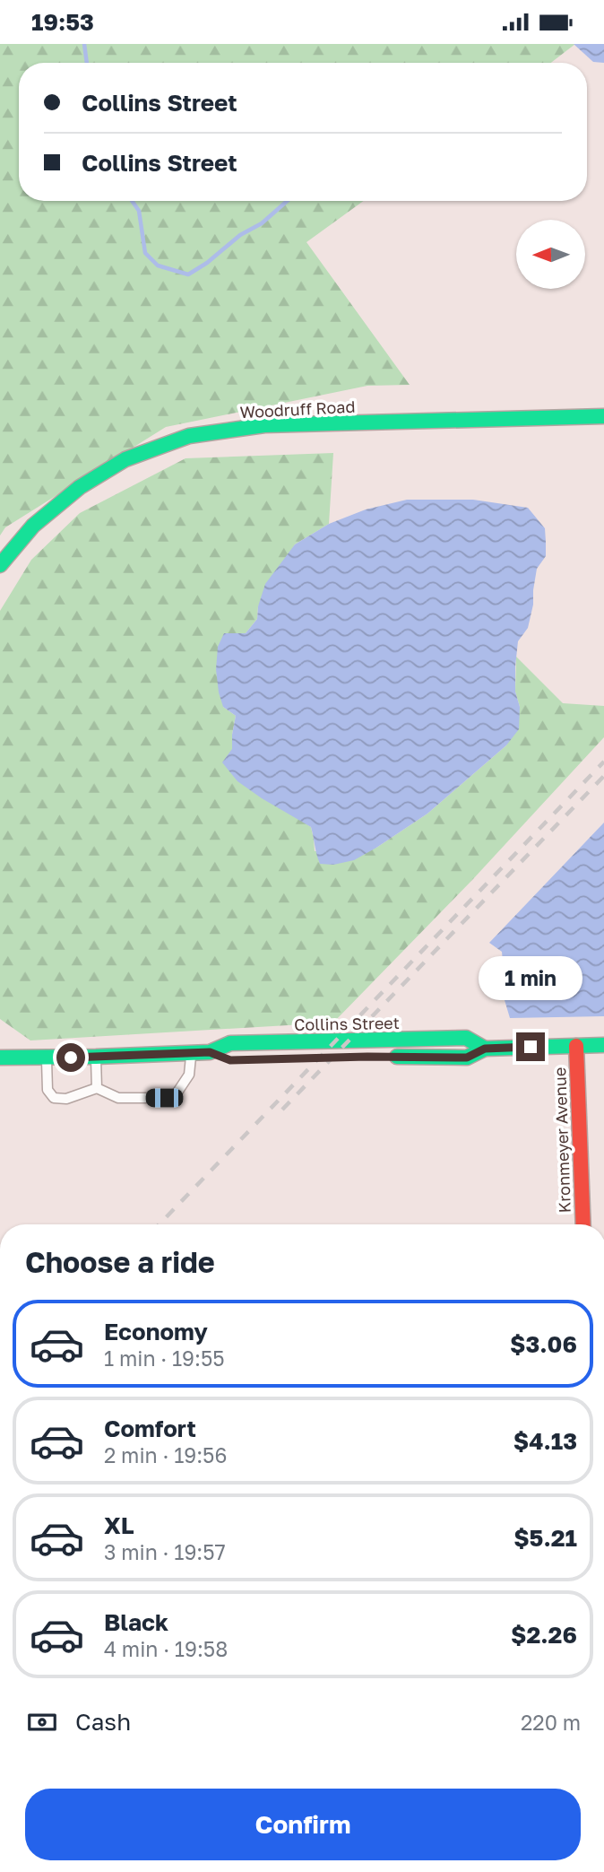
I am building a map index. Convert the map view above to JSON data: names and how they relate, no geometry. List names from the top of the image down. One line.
{"streets":{"street":["Woodruff Road","Collins Street","Kronmeyer Avenue"]},"crossings":[["Collins Street","Kronmeyer Avenue"]],"north":"left","page":{"status":"19:53","banner":["Collins Street","Collins Street"],"bubble":"1 min","heading":"Choose a ride","list":[{"name":"Economy","note":"1 min · 19:55","value":"$3.06"},{"name":"Comfort","note":"2 min · 19:56","value":"$4.13"},{"name":"XL","note":"3 min · 19:57","value":"$5.21"},{"name":"Black","note":"4 min · 19:58","value":"$2.26"}],"pay":["Cash","220 m"],"buttons":"Confirm"}}
